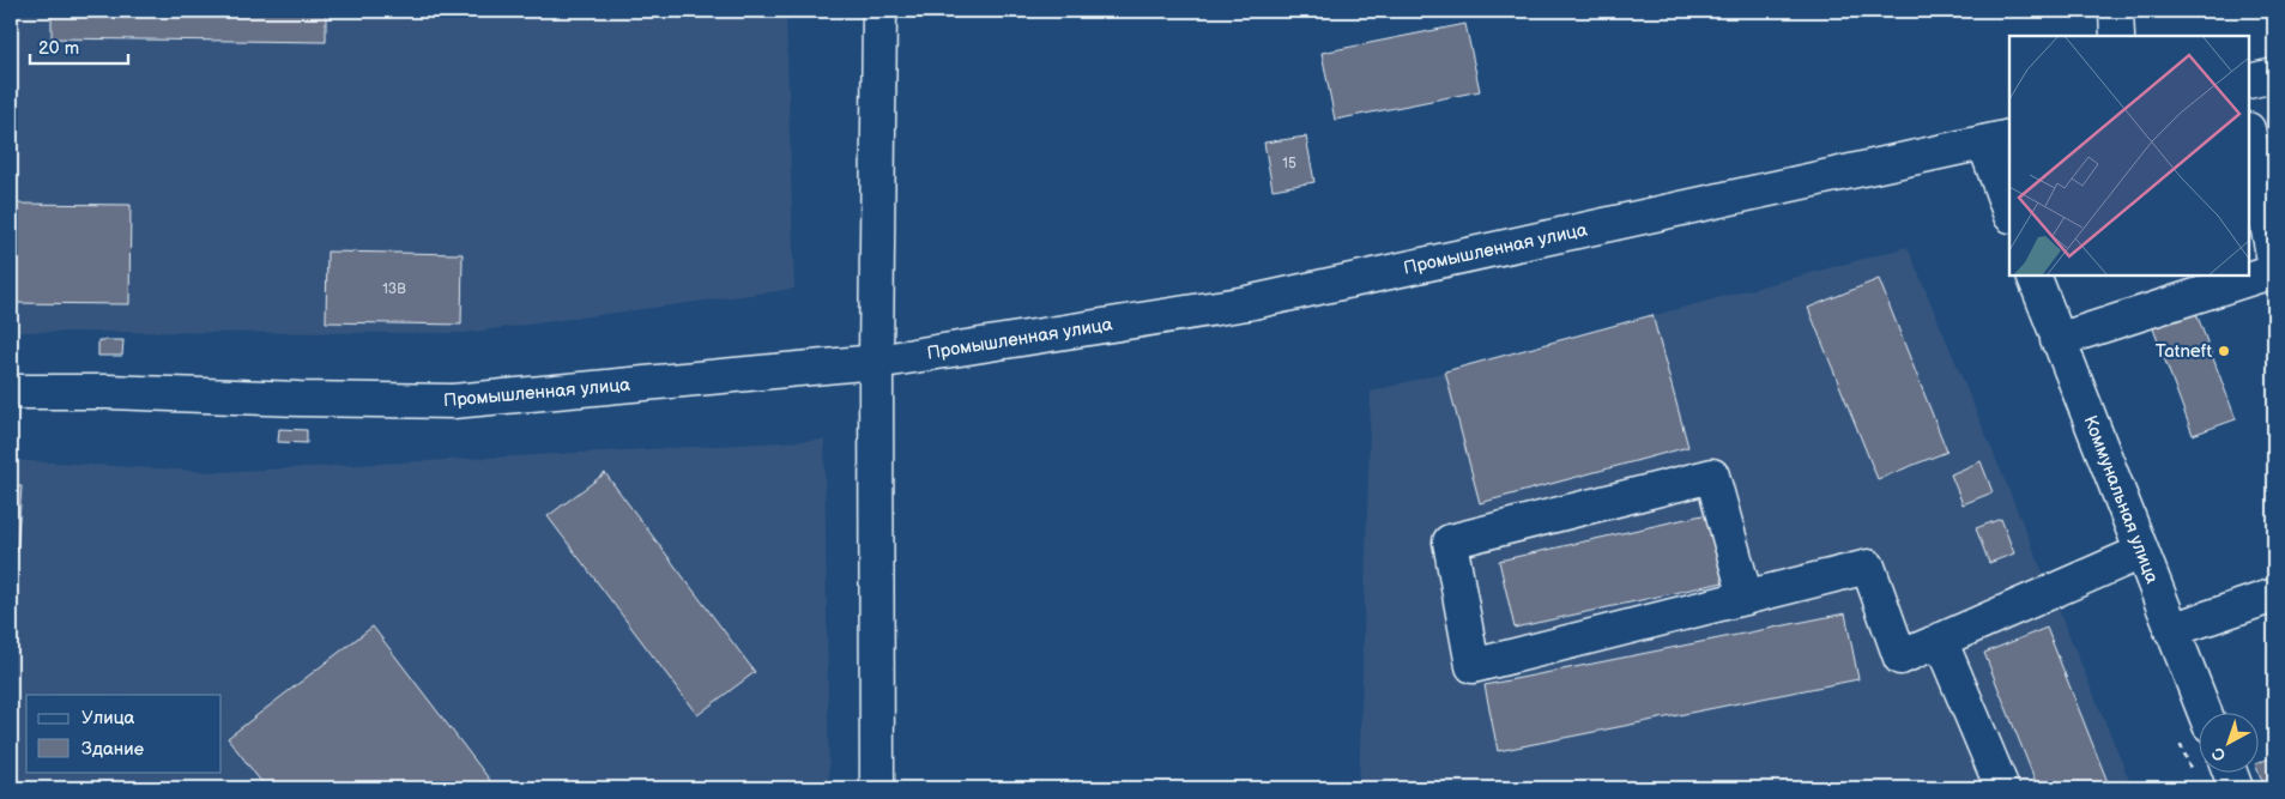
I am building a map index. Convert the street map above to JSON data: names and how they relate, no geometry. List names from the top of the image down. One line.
{"streets":{"main road":["Промышленная улица","Коммунальная улица"]},"places":["Tatneft"],"house_numbers":["15","13В"],"legend":["Улица","Здание"],"scale_bar":"20 m","north":"bottom left"}
